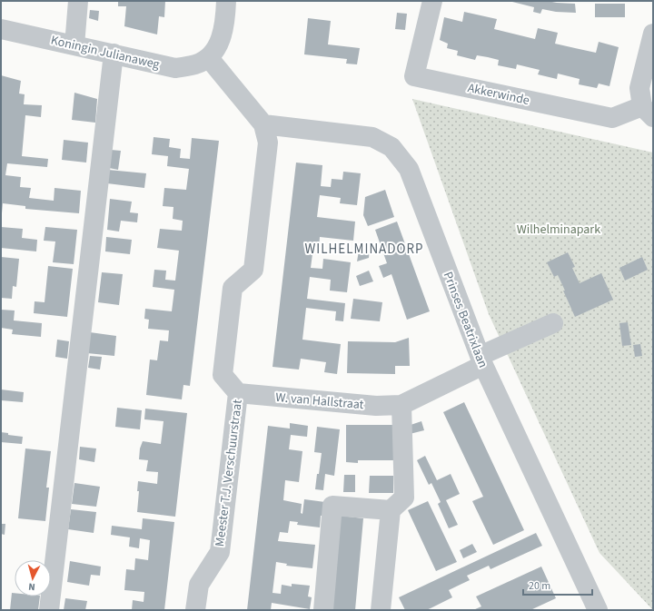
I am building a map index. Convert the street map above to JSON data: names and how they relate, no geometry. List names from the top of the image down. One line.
{"streets":{"street":["Koningin Julianaweg","Akkerwinde","Prinses Beatrixlaan","W. van Hallstraat","Meester T.J. Verschuurstraat"]},"crossings":[["Koningin Julianaweg","Meester T.J. Verschuurstraat"],["Prinses Beatrixlaan","W. van Hallstraat"],["Prinses Beatrixlaan","Meester T.J. Verschuurstraat"],["W. van Hallstraat","Meester T.J. Verschuurstraat"]],"districts":["WILHELMINADORP"],"parks":["Wilhelminapark"],"scale_bar":"20 m","north":"bottom"}
